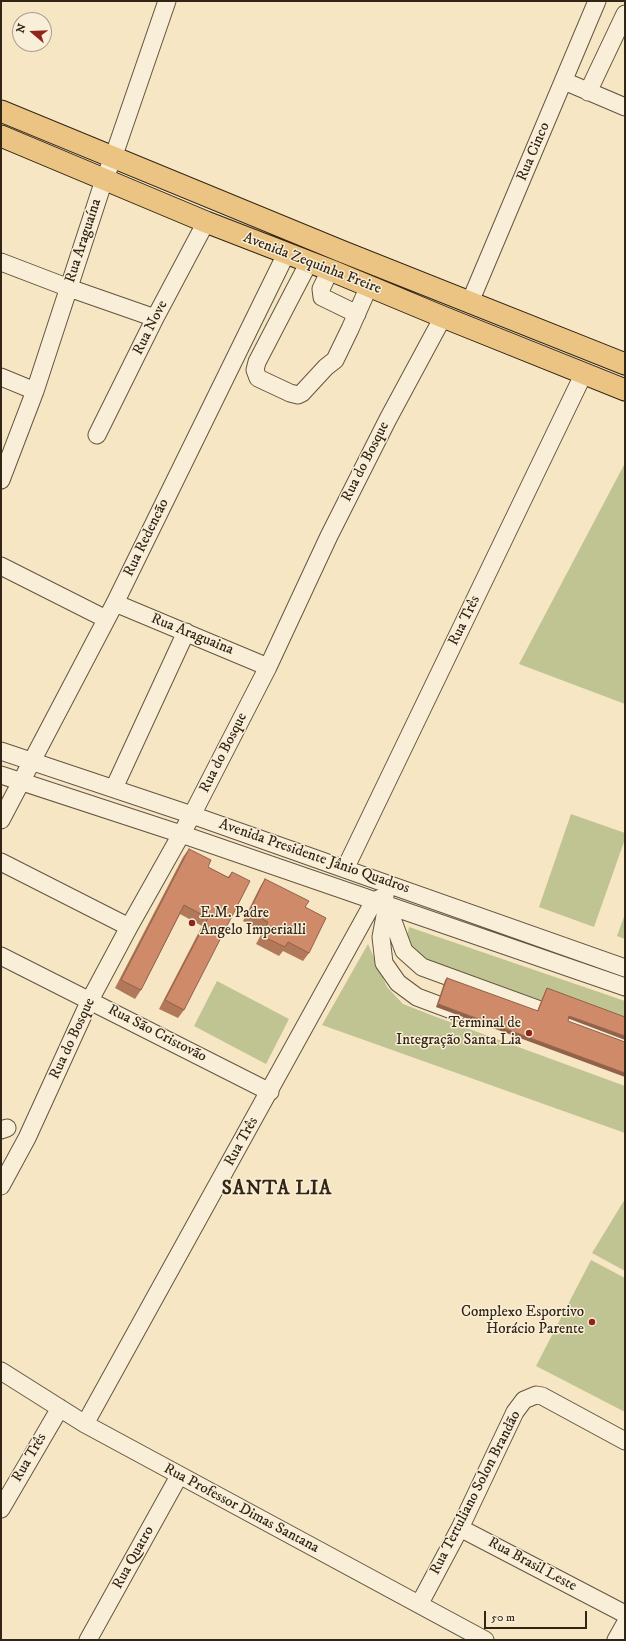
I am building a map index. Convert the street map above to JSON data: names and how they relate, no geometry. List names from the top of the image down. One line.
{"streets":{"main road":["Avenida Zequinha Freire"],"street":["Rua Cinco","Rua Araguaína","Rua Nove","Rua do Bosque","Rua Redencão","Rua Três","Rua Araguaina","Avenida Presidente Jânio Quadros","Rua São Cristovão","Rua Tertuliano Solon Brandão","Rua Professor Dimas Santana","Rua Quatro","Rua Brasil Leste"]},"crossings":[["Rua Cinco","Avenida Zequinha Freire"],["Rua Araguaína","Avenida Zequinha Freire"],["Avenida Zequinha Freire","Rua Nove"],["Avenida Zequinha Freire","Rua do Bosque"],["Avenida Zequinha Freire","Rua Redencão"],["Avenida Zequinha Freire","Rua Três"],["Rua do Bosque","Rua Araguaina"],["Rua do Bosque","Avenida Presidente Jânio Quadros"],["Rua do Bosque","Rua São Cristovão"],["Rua Redencão","Rua Araguaina"],["Rua Redencão","Avenida Presidente Jânio Quadros"],["Rua Três","Avenida Presidente Jânio Quadros"],["Rua Três","Rua São Cristovão"],["Rua Três","Rua Professor Dimas Santana"],["Rua Tertuliano Solon Brandão","Rua Professor Dimas Santana"],["Rua Tertuliano Solon Brandão","Rua Brasil Leste"],["Rua Professor Dimas Santana","Rua Quatro"]],"districts":["SANTA LIA"],"places":["E.M. Padre Angelo Imperialli","Terminal de Integração Santa Lia","Complexo Esportivo Horácio Parente"],"scale_bar":"50 m","north":"left"}
